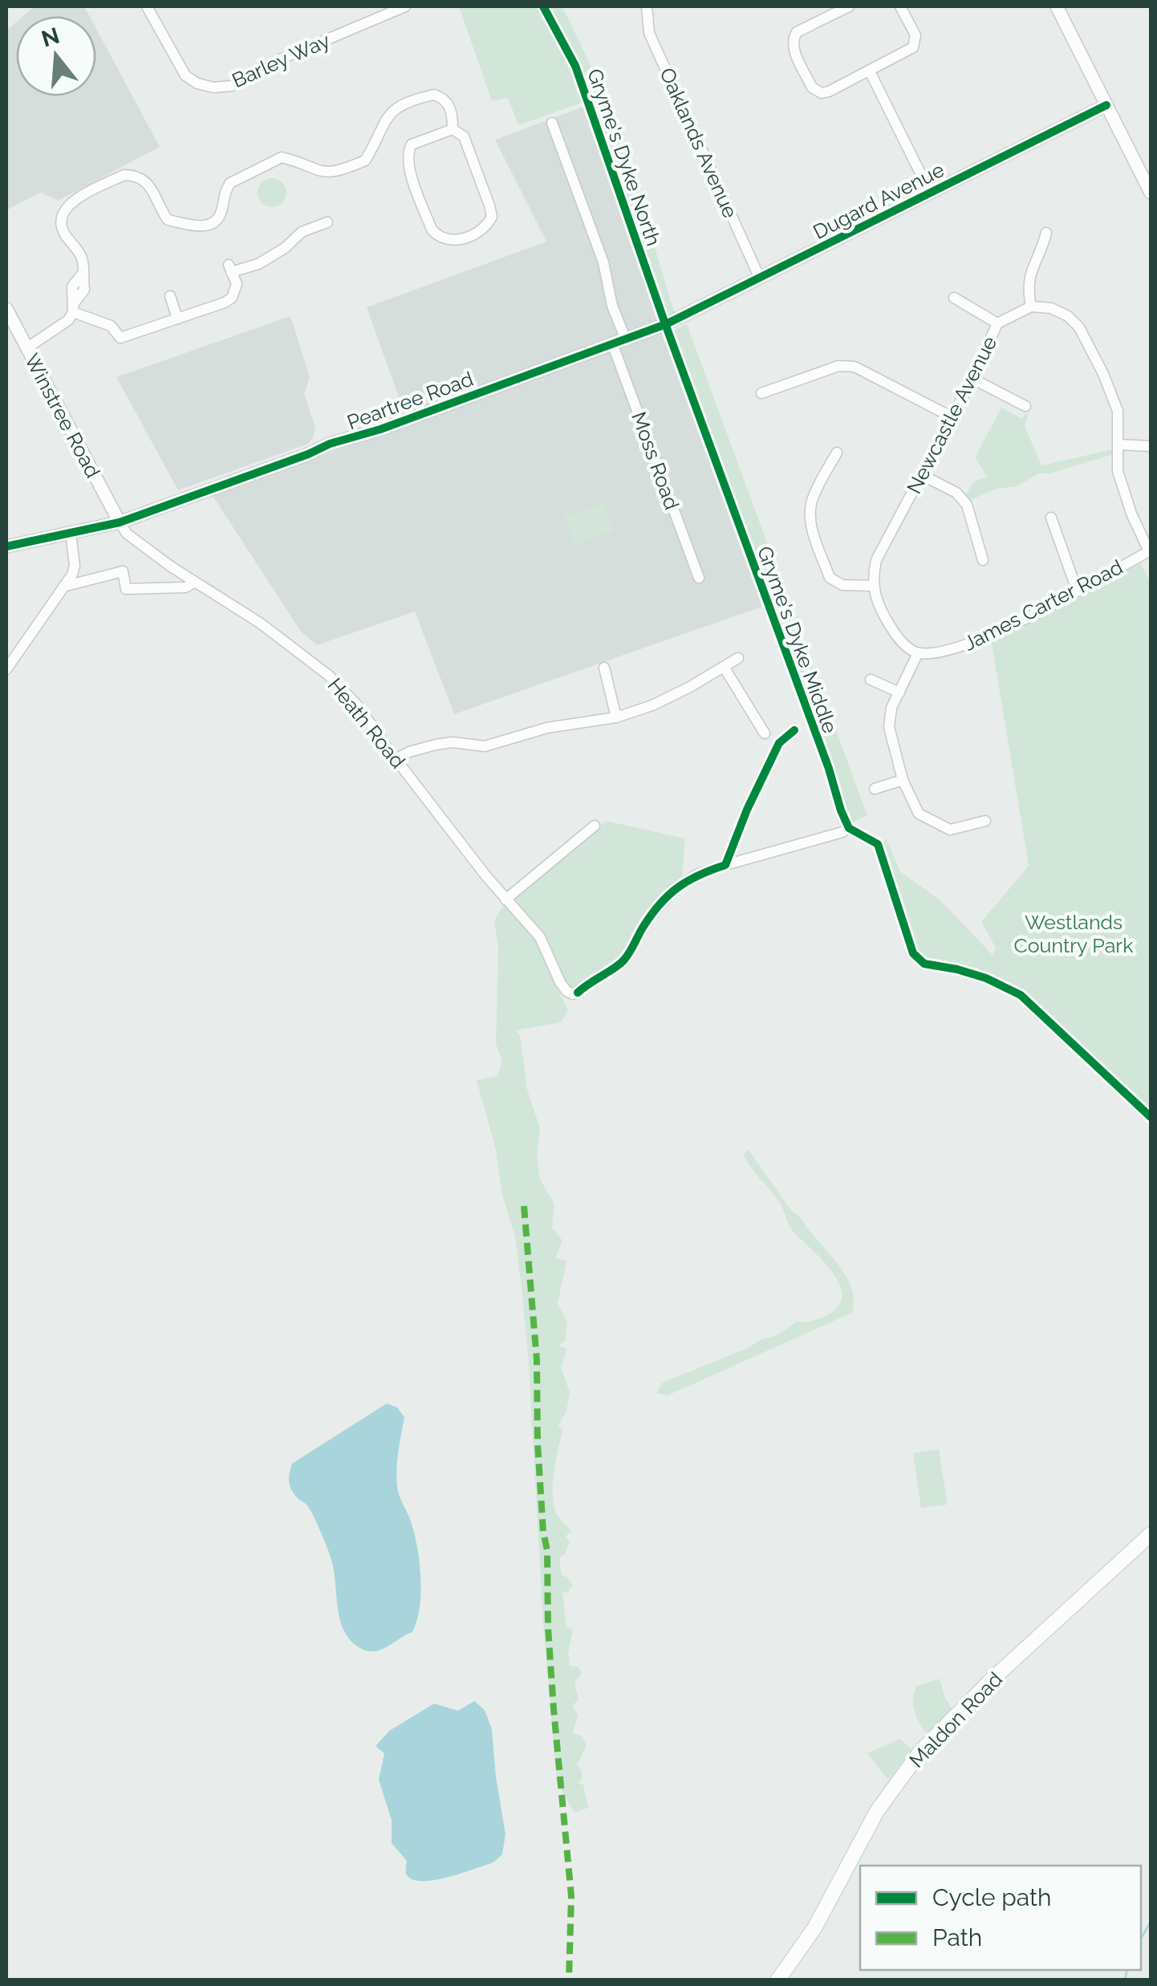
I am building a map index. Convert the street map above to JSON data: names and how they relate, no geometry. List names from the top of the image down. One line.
{"streets":{"main road":["Maldon Road"],"street":["Barley Way","Oaklands Avenue","Dugard Avenue","Peartree Road","Newcastle Avenue","Winstree Road","Moss Road","James Carter Road","Heath Road"],"cycle path":["Gryme's Dyke North"]},"crossings":[["Oaklands Avenue","Dugard Avenue"],["Dugard Avenue","Peartree Road"],["Peartree Road","Winstree Road"],["Peartree Road","Moss Road"],["Peartree Road","Heath Road"],["Winstree Road","Heath Road"]],"parks":["Westlands Country Park"],"legend":["Cycle path","Path"],"north":"top"}
